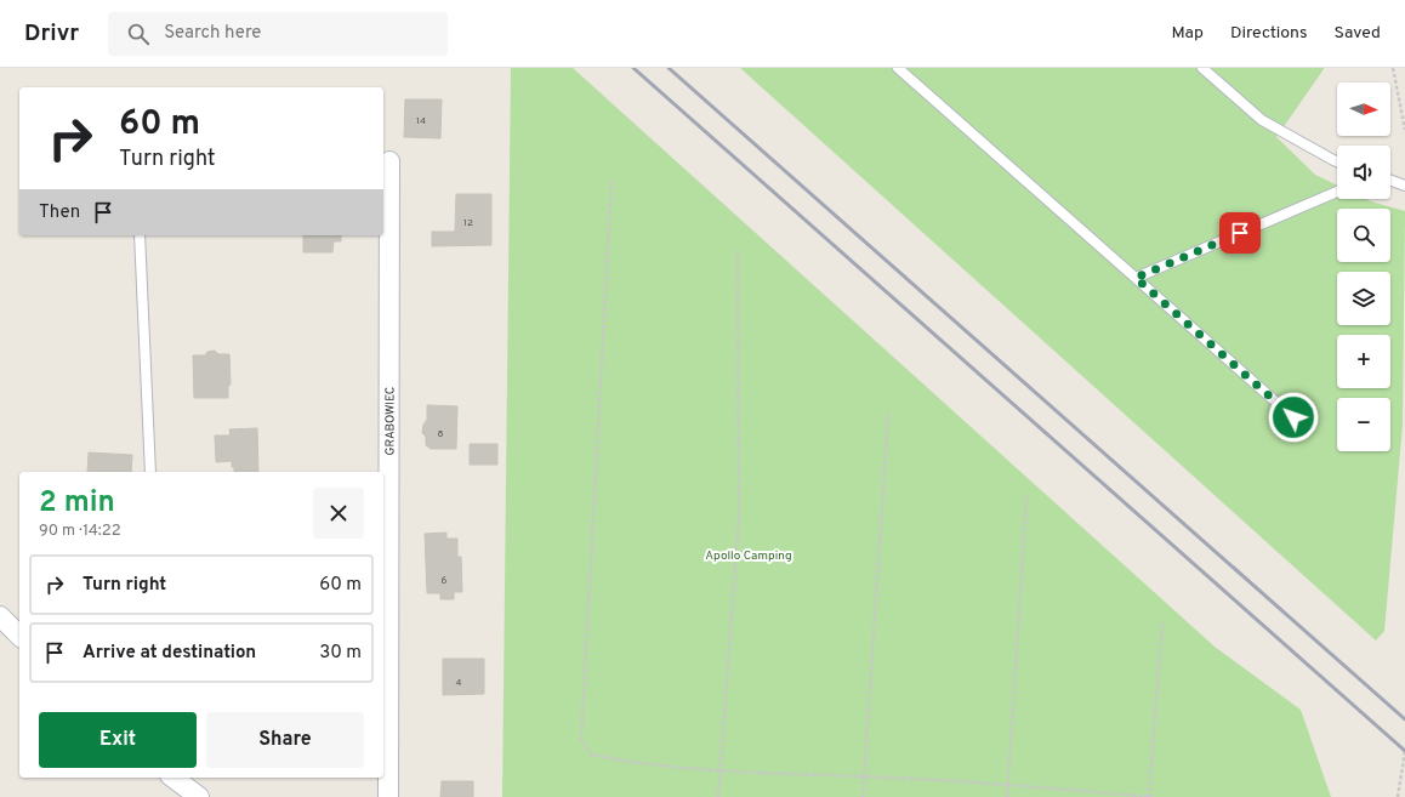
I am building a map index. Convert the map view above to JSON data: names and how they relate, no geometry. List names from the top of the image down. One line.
{"streets":{"street":["GRABOWIEC"]},"parks":["Apollo Camping"],"house_numbers":["14","12","8","6","4"],"north":"right","page":{"header":"Drivr","search":"Search here","nav":["Map","Directions","Saved"],"map_buttons":["+","−"],"turn":["60 m","Turn right"],"then":"Then","heading":["2 min","90 m · 14:22"],"list":[{"name":"Turn right","value":"60 m"},{"name":"Arrive at destination","value":"30 m"}],"buttons":["Exit","Share"]}}
